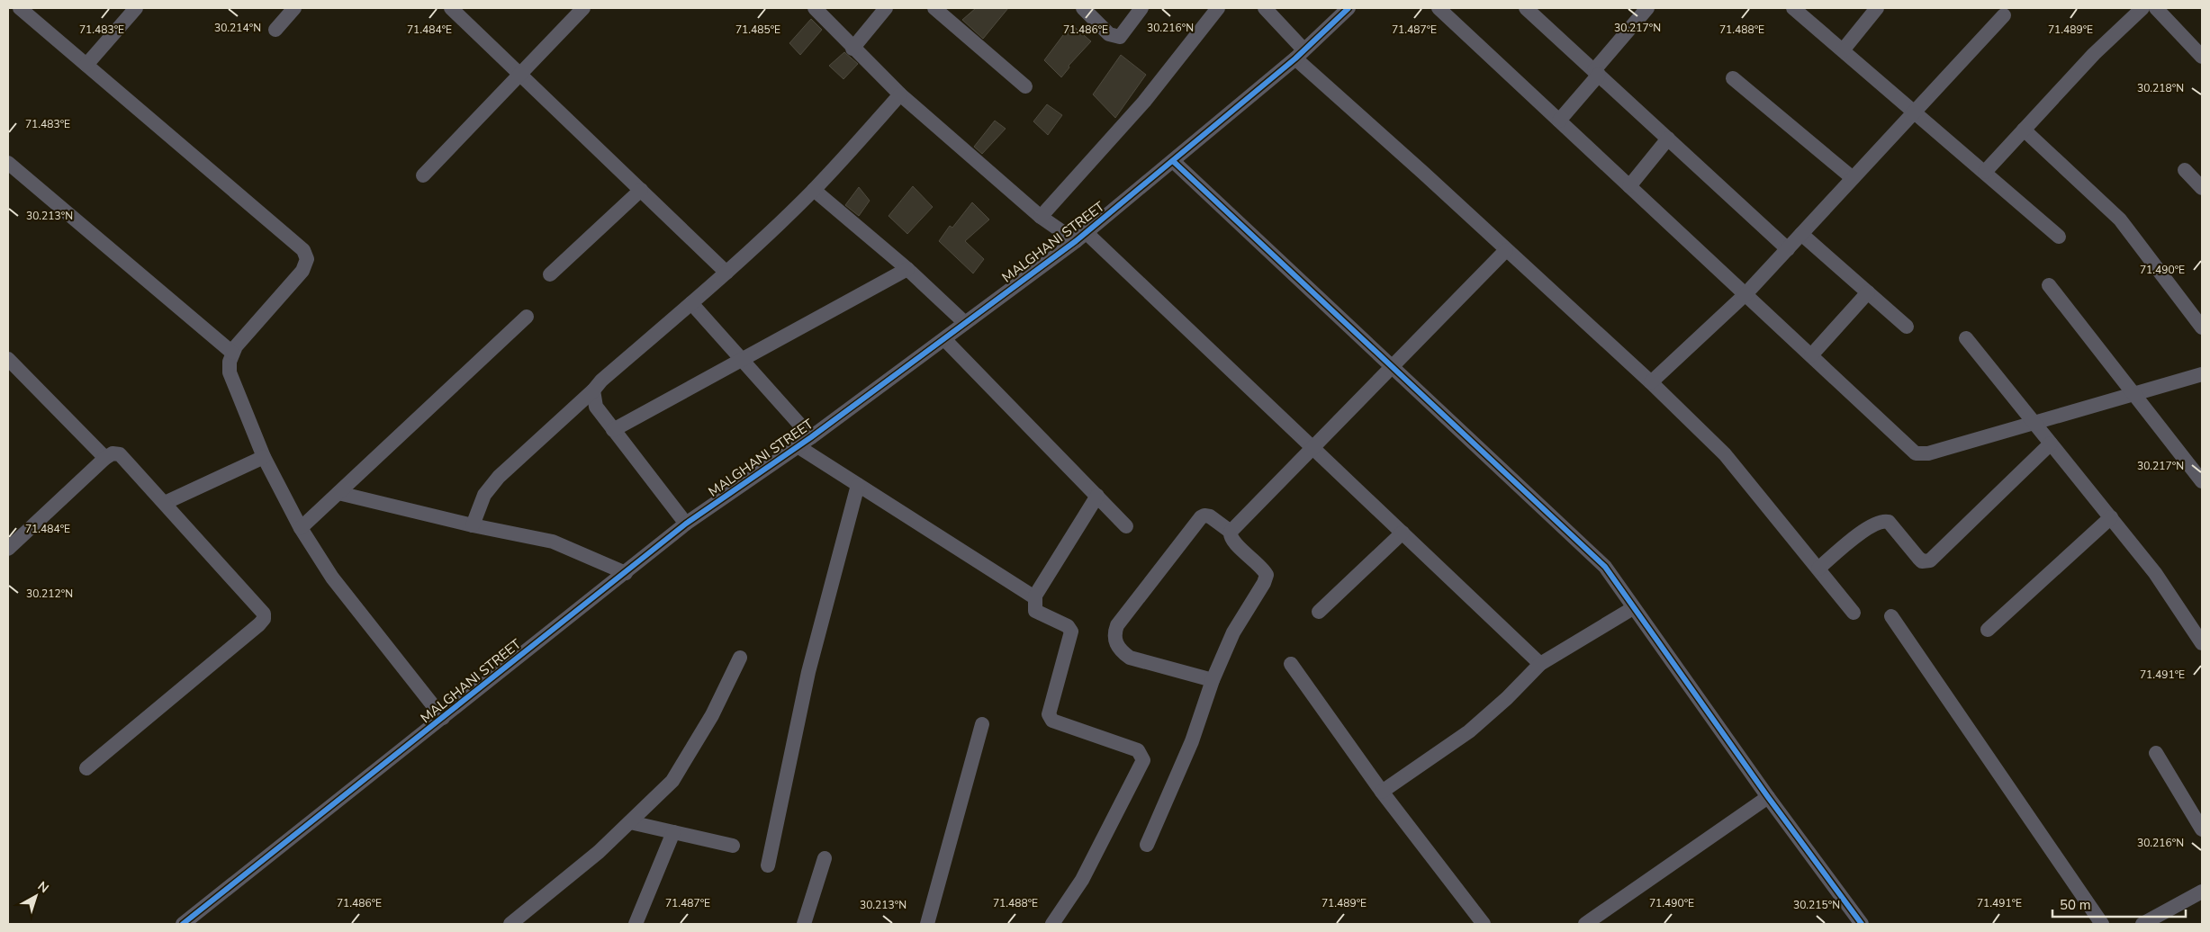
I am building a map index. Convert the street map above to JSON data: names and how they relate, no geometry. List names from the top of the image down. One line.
{"streets":{"street":["MALGHANI STREET"]},"scale_bar":"50 m","north":"top right","coordinates":["30.214°N","30.216°N","30.217°N","71.483°E","71.484°E","71.485°E","71.486°E","71.487°E","71.488°E","71.489°E","30.218°N","30.213°N","71.490°E","30.212°N","71.491°E","30.215°N"]}
